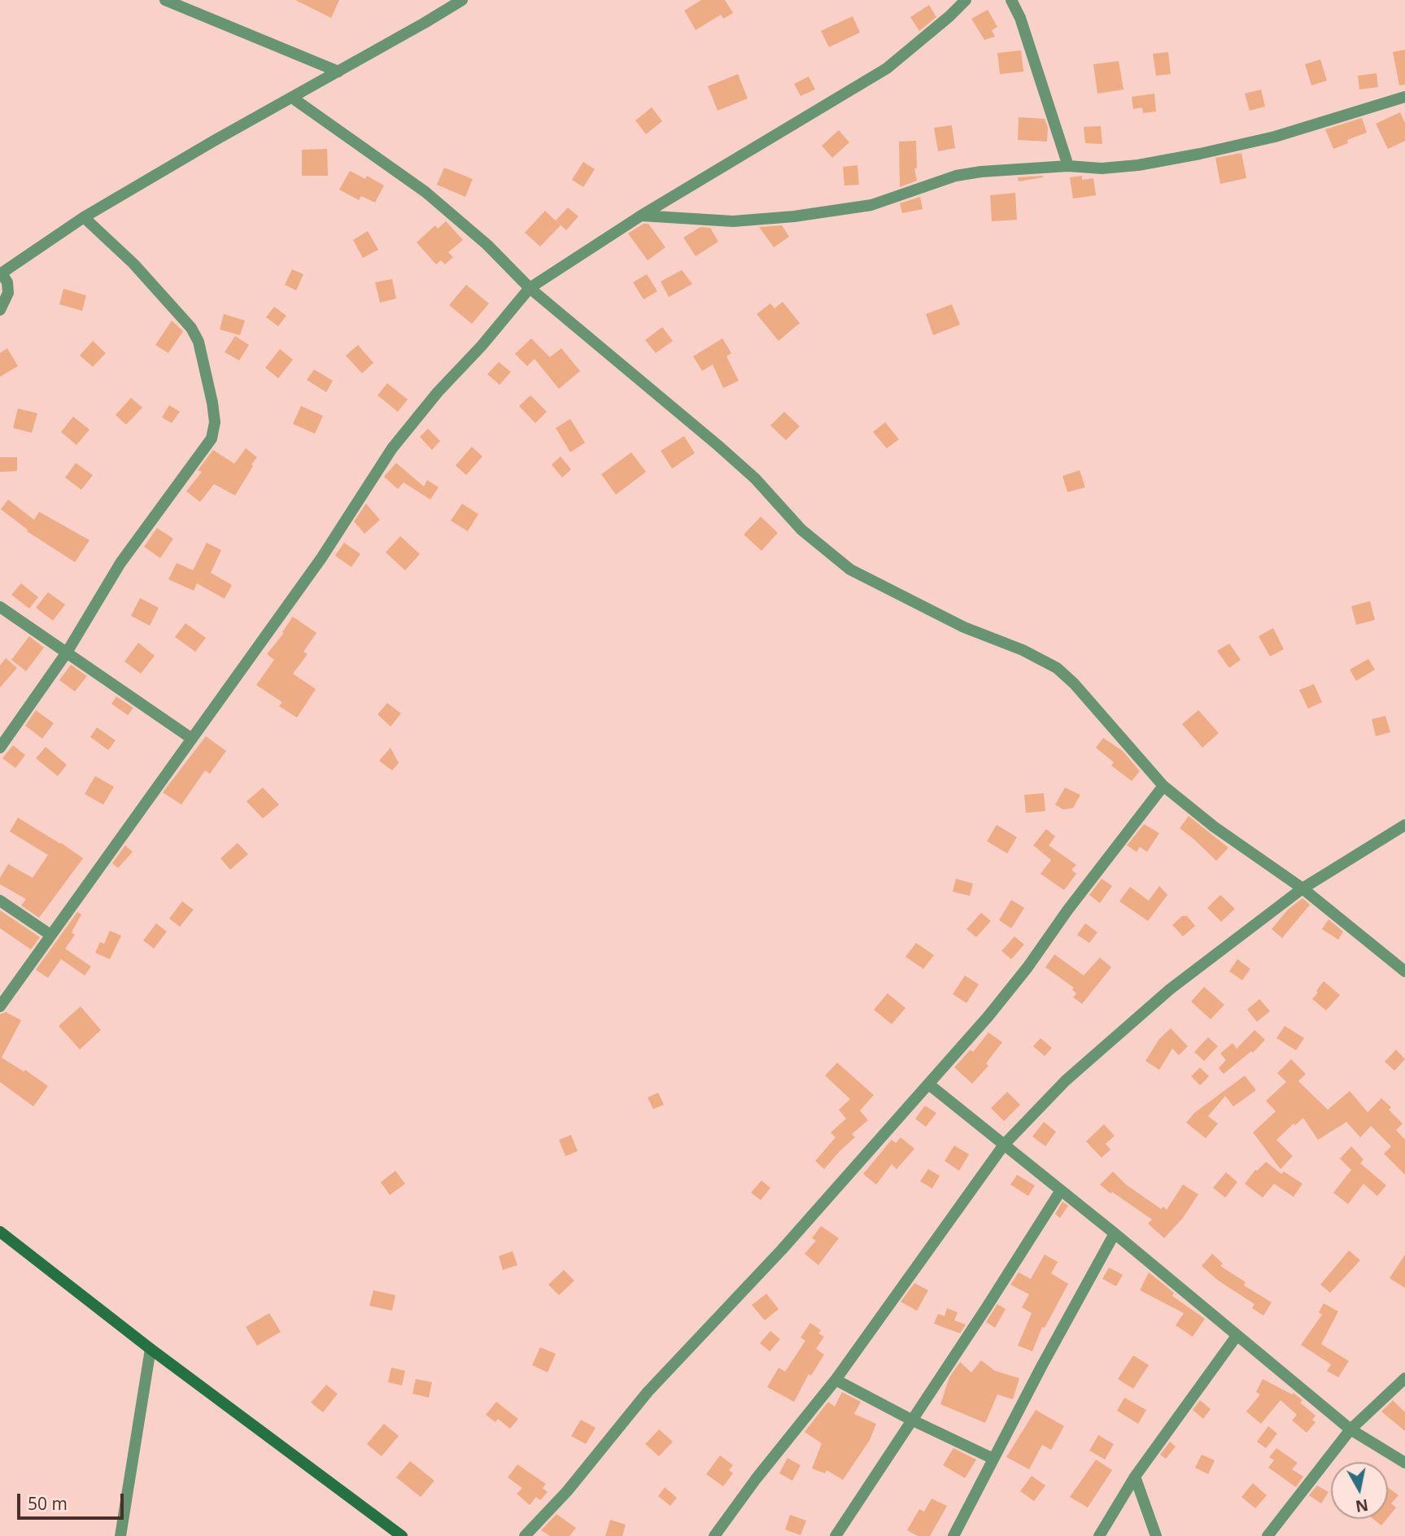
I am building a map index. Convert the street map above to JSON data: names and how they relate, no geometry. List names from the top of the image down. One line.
{"scale_bar":"50 m","north":"bottom"}
